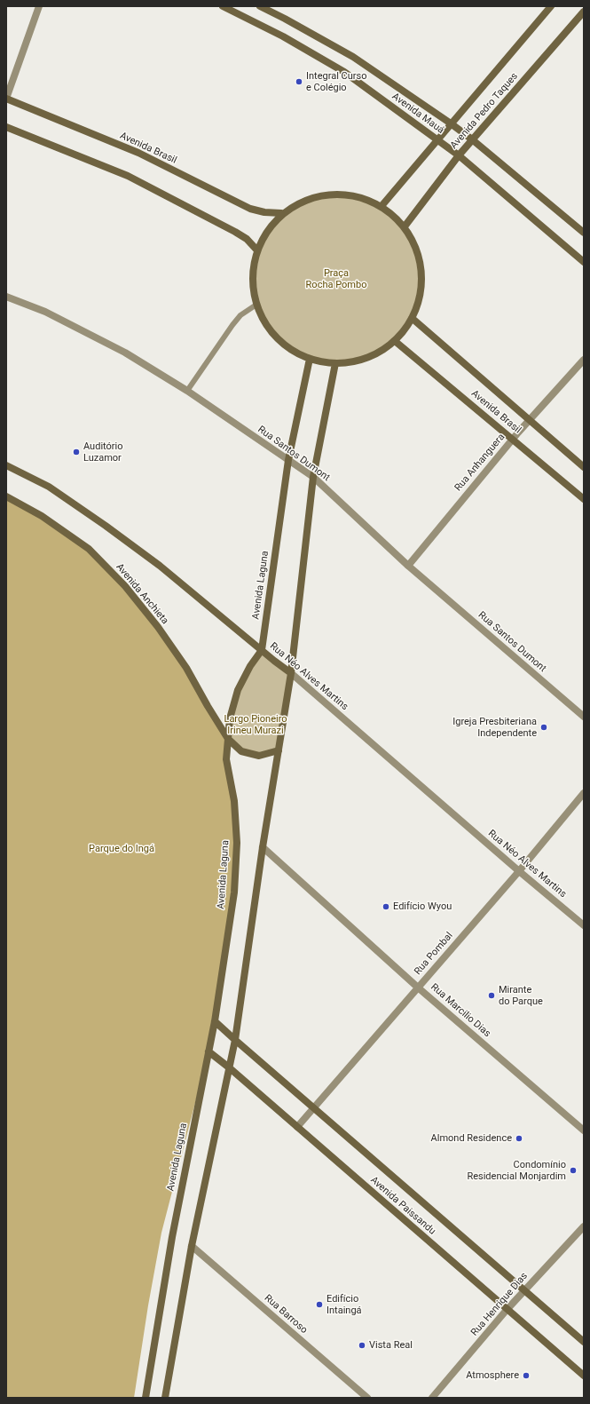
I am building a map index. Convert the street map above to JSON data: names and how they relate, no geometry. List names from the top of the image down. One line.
{"streets":{"main road":["Avenida Pedro Taques","Avenida Mauá","Avenida Brasil","Avenida Laguna","Avenida Anchieta","Rua Néo Alves Martins","Avenida Paissandu"],"street":["Rua Santos Dumont","Rua Anhanguera","Rua Pombal","Rua Marcilio Dias","Rua Henrique Dias","Rua Barroso"]},"crossings":[["Avenida Pedro Taques","Avenida Mauá"],["Avenida Brasil","Rua Anhanguera"],["Rua Santos Dumont","Rua Anhanguera"],["Rua Santos Dumont","Avenida Laguna"],["Avenida Laguna","Avenida Anchieta"],["Avenida Laguna","Rua Néo Alves Martins"],["Avenida Laguna","Avenida Paissandu"],["Rua Néo Alves Martins","Rua Pombal"],["Rua Pombal","Rua Marcilio Dias"],["Rua Pombal","Avenida Paissandu"],["Avenida Paissandu","Rua Henrique Dias"]],"parks":["Praça Rocha Pombo","Largo Pioneiro Irineu Murazi","Parque do Ingá"],"places":["Integral Curso e Colégio","Auditório Luzamor","Igreja Presbiteriana Independente","Edifício Wyou","Mirante do Parque","Almond Residence","Condomínio Residencial Monjardim","Edifício Intaingá","Vista Real","Atmosphere"]}
